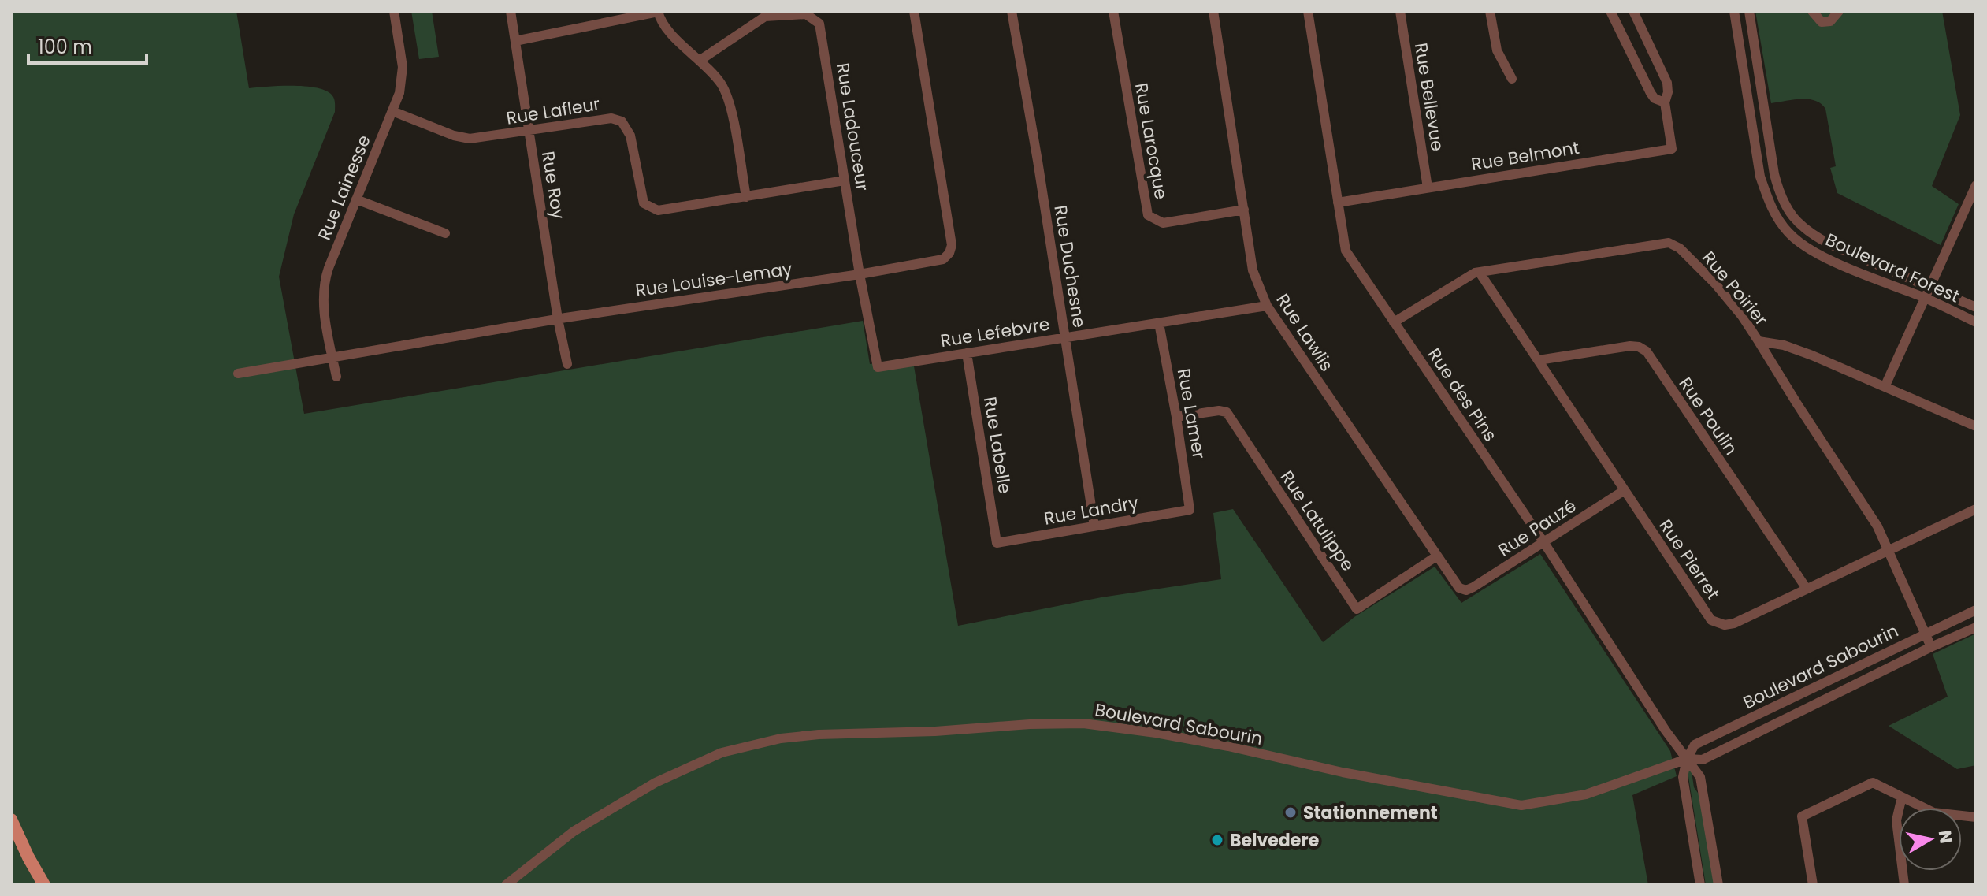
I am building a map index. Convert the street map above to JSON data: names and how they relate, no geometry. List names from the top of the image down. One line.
{"streets":{"street":["Rue Bellevue","Rue Lafleur","Rue Ladouceur","Rue Larocque","Rue Belmont","Rue Roy","Rue Lainesse","Rue Duchesne","Boulevard Forest","Rue Louise-Lemay","Rue Poirier","Rue Lefebvre","Rue Lawlis","Rue des Pins","Rue Lamer","Rue Poulin","Rue Labelle","Rue Landry","Rue Latulippe","Rue Pauzé","Rue Pierret","Boulevard Sabourin"]},"crossings":[["Rue Bellevue","Rue Belmont"],["Rue Lafleur","Rue Ladouceur"],["Rue Lafleur","Rue Roy"],["Rue Lafleur","Rue Lainesse"],["Rue Ladouceur","Rue Louise-Lemay"],["Rue Ladouceur","Rue Lefebvre"],["Rue Larocque","Rue Lawlis"],["Rue Belmont","Rue des Pins"],["Rue Roy","Rue Louise-Lemay"],["Rue Lainesse","Rue Louise-Lemay"],["Rue Duchesne","Rue Lefebvre"],["Rue Duchesne","Rue Landry"],["Rue Poirier","Rue des Pins"],["Rue Poirier","Rue Pierret"],["Rue Poirier","Boulevard Sabourin"],["Rue Lefebvre","Rue Lawlis"],["Rue Lefebvre","Rue Lamer"],["Rue Lefebvre","Rue Labelle"],["Rue Lawlis","Rue Latulippe"],["Rue Lawlis","Rue Pauzé"],["Rue des Pins","Rue Pauzé"],["Rue des Pins","Boulevard Sabourin"],["Rue Lamer","Rue Landry"],["Rue Lamer","Rue Latulippe"],["Rue Poulin","Rue Pierret"],["Rue Labelle","Rue Landry"],["Rue Pauzé","Rue Pierret"]],"places":["Stationnement","Belvedere"],"scale_bar":"100 m","north":"right"}
